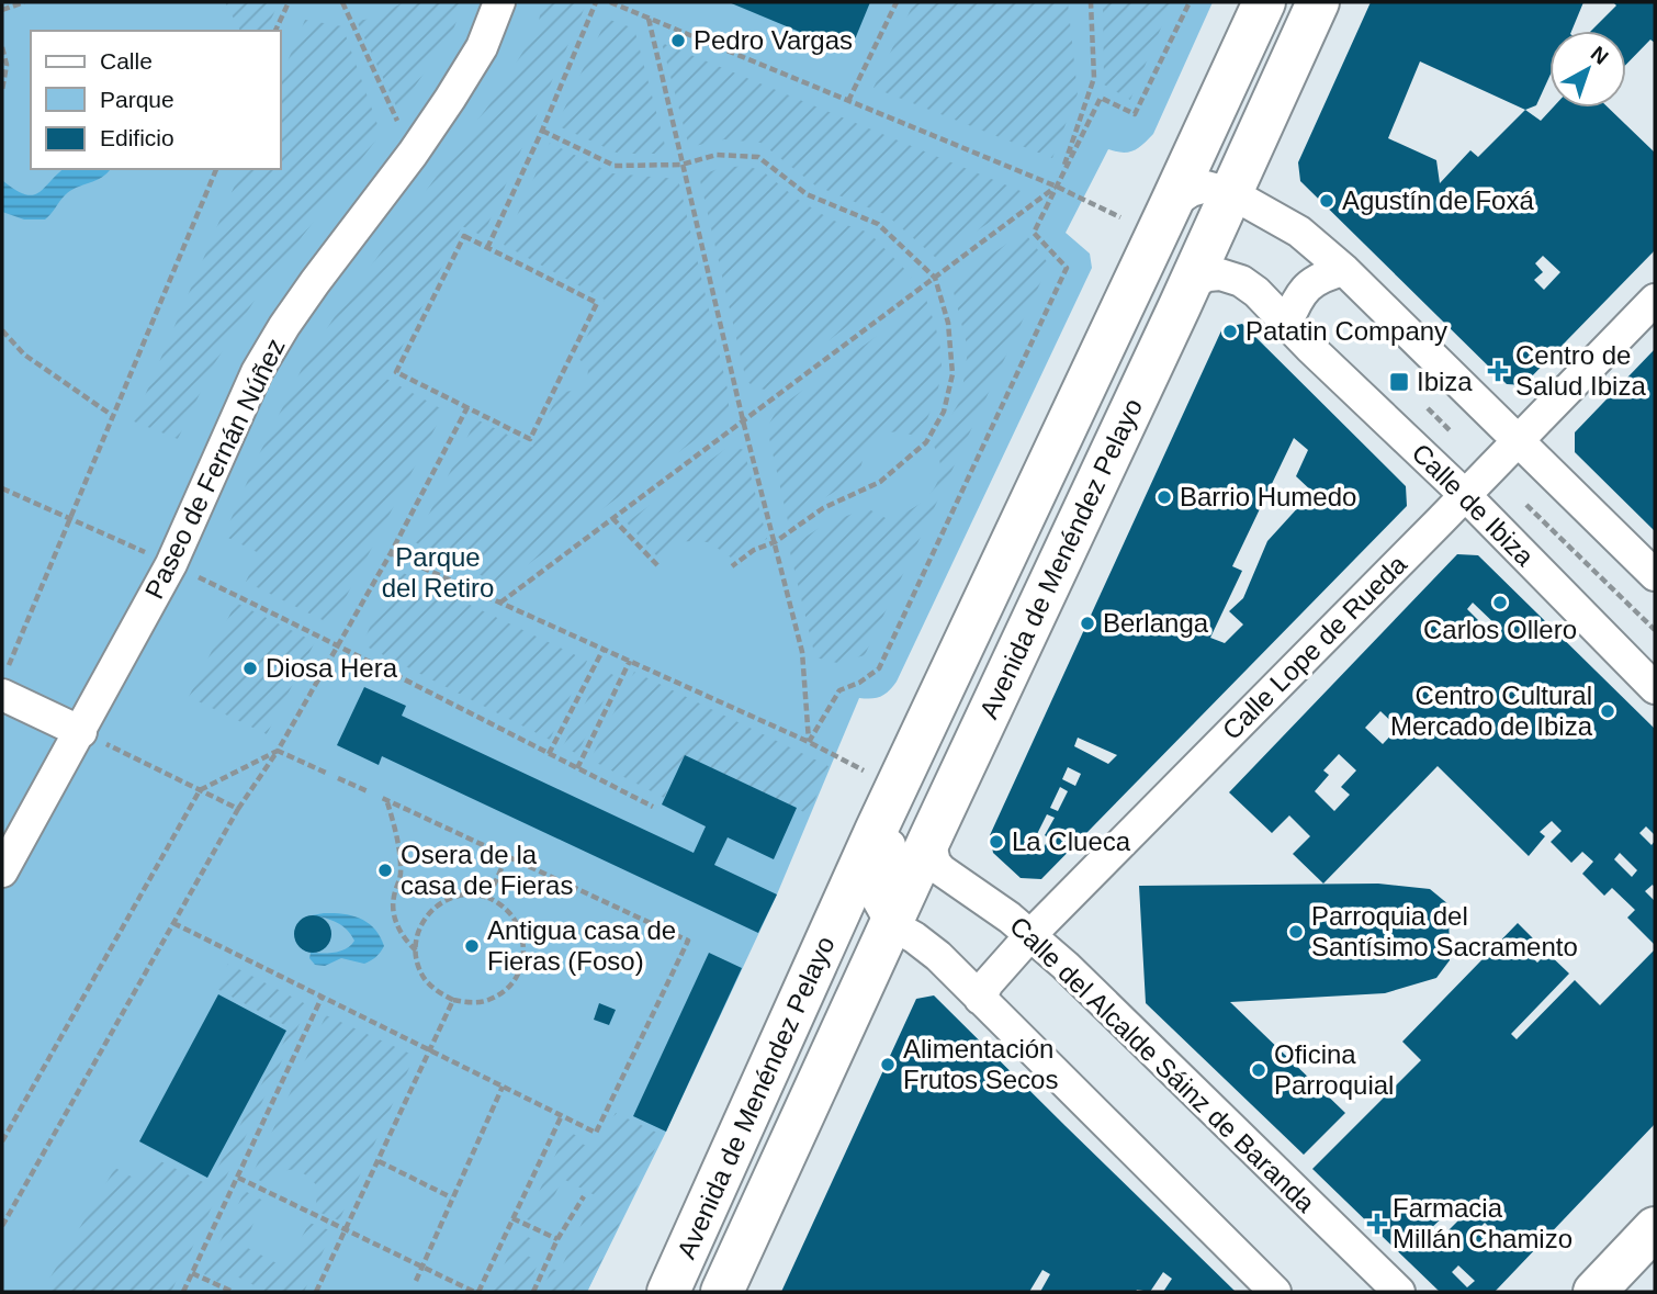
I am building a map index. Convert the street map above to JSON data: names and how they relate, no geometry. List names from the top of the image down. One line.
{"streets":{"main road":["Avenida de Menéndez Pelayo"],"street":["Paseo de Fernán Núñez","Calle de Ibiza","Calle Lope de Rueda","Calle del Alcalde Sáinz de Baranda"]},"crossings":[["Calle de Ibiza","Avenida de Menéndez Pelayo"],["Calle de Ibiza","Calle Lope de Rueda"],["Avenida de Menéndez Pelayo","Calle del Alcalde Sáinz de Baranda"],["Calle Lope de Rueda","Calle del Alcalde Sáinz de Baranda"]],"parks":["Parque del Retiro"],"places":{"other":["Pedro Vargas","Agustín de Foxá","Patatin Company","Barrio Humedo","Carlos Ollero","Berlanga","Diosa Hera","Centro Cultural Mercado de Ibiza","La Clueca","Osera de la casa de Fieras","Parroquia del Santísimo Sacramento","Antigua casa de Fieras (Foso)","Alimentación Frutos Secos","Oficina Parroquial"],"health":["Centro de Salud Ibiza","Farmacia Millán Chamizo"],"transit":["Ibiza"]},"legend":["Calle","Parque","Edificio"],"north":"top right"}
